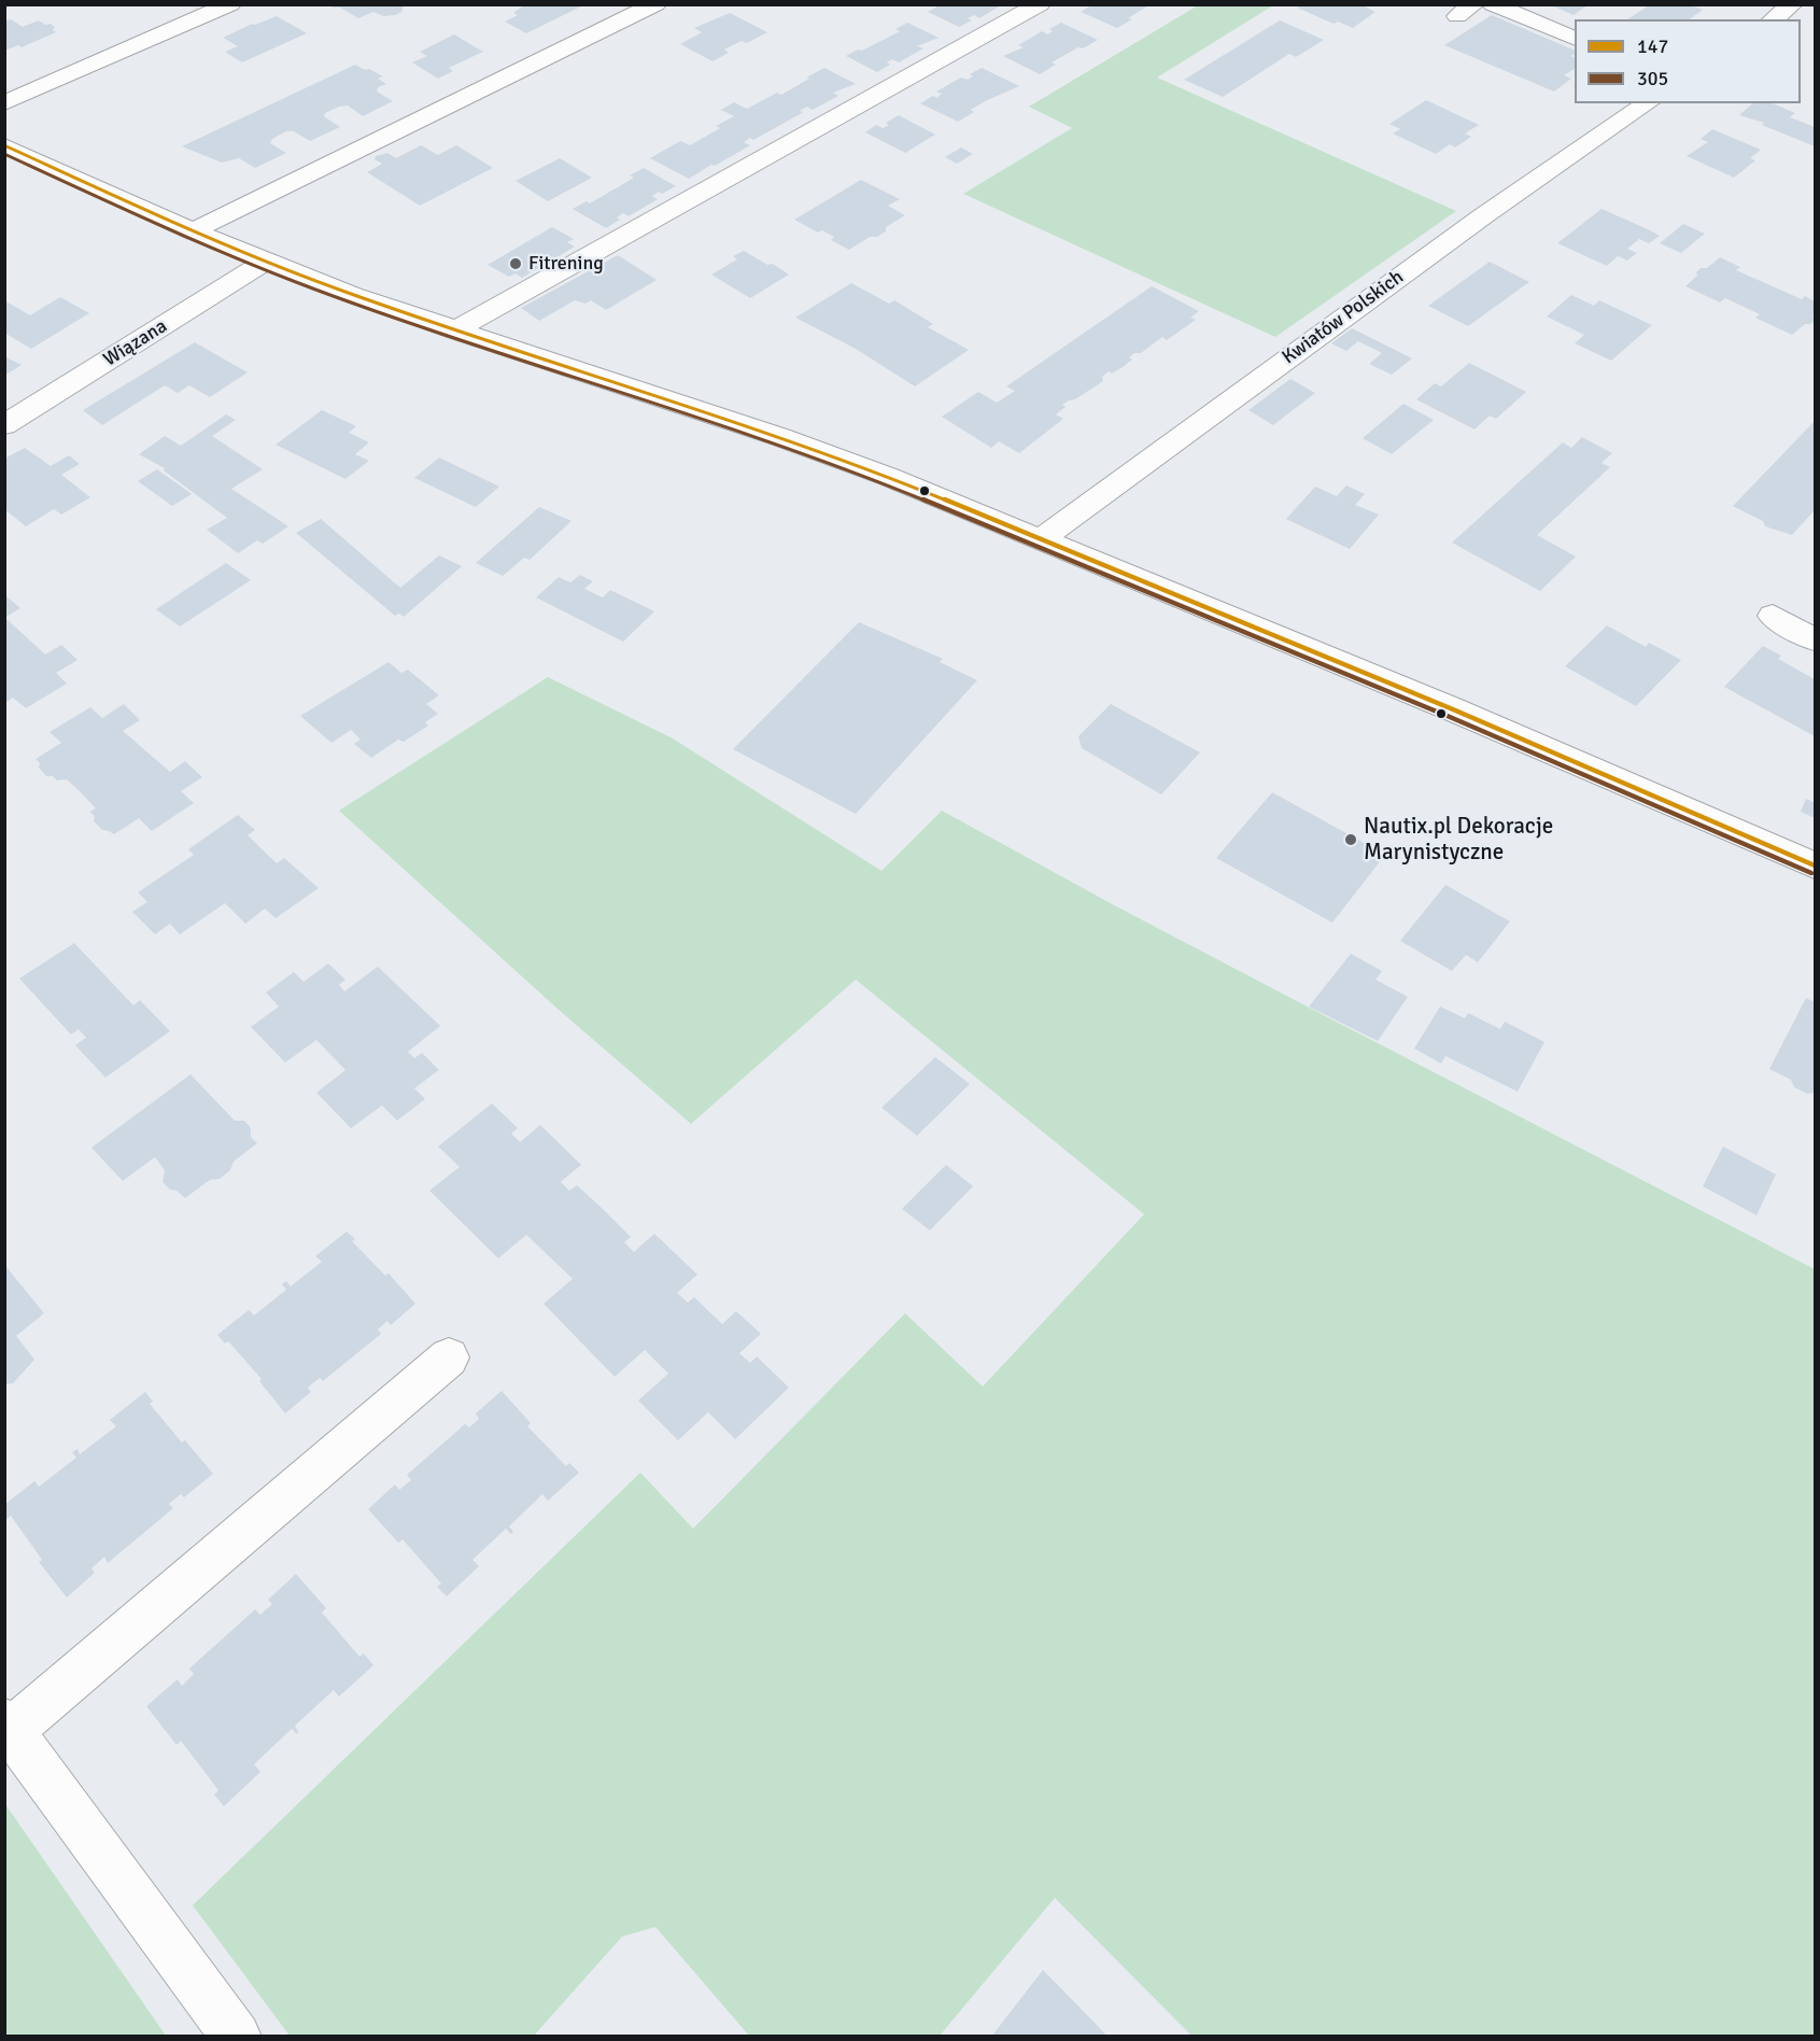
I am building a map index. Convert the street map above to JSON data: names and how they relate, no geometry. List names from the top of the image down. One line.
{"streets":{"street":["Kwiatów Polskich","Wiązana"]},"places":["Fitrening","Nautix.pl Dekoracje Marynistyczne"],"lines":["transit line 147","transit line 305"],"legend":["147","305"]}
